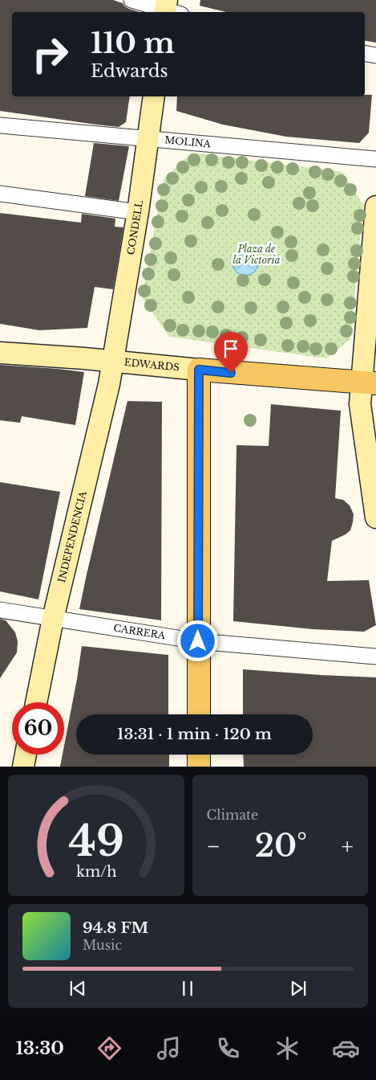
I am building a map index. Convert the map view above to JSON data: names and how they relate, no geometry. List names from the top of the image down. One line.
{"streets":{"main road":["CONDELL","EDWARDS","INDEPENDENCIA"],"street":["MOLINA","CARRERA"]},"crossings":[["MOLINA","CONDELL"],["CONDELL","EDWARDS"],["CONDELL","INDEPENDENCIA"],["EDWARDS","INDEPENDENCIA"],["INDEPENDENCIA","CARRERA"]],"parks":["Plaza de la Victoria"],"page":{"turn":["110 m","Edwards"],"limit":"60","trip":"13:31 · 1 min · 120 m","tile":"Climate","heat":["−","20°","+"],"song":["94.8 FM","Music"],"tabs":"13:30","gauge":["49","km/h"]}}
